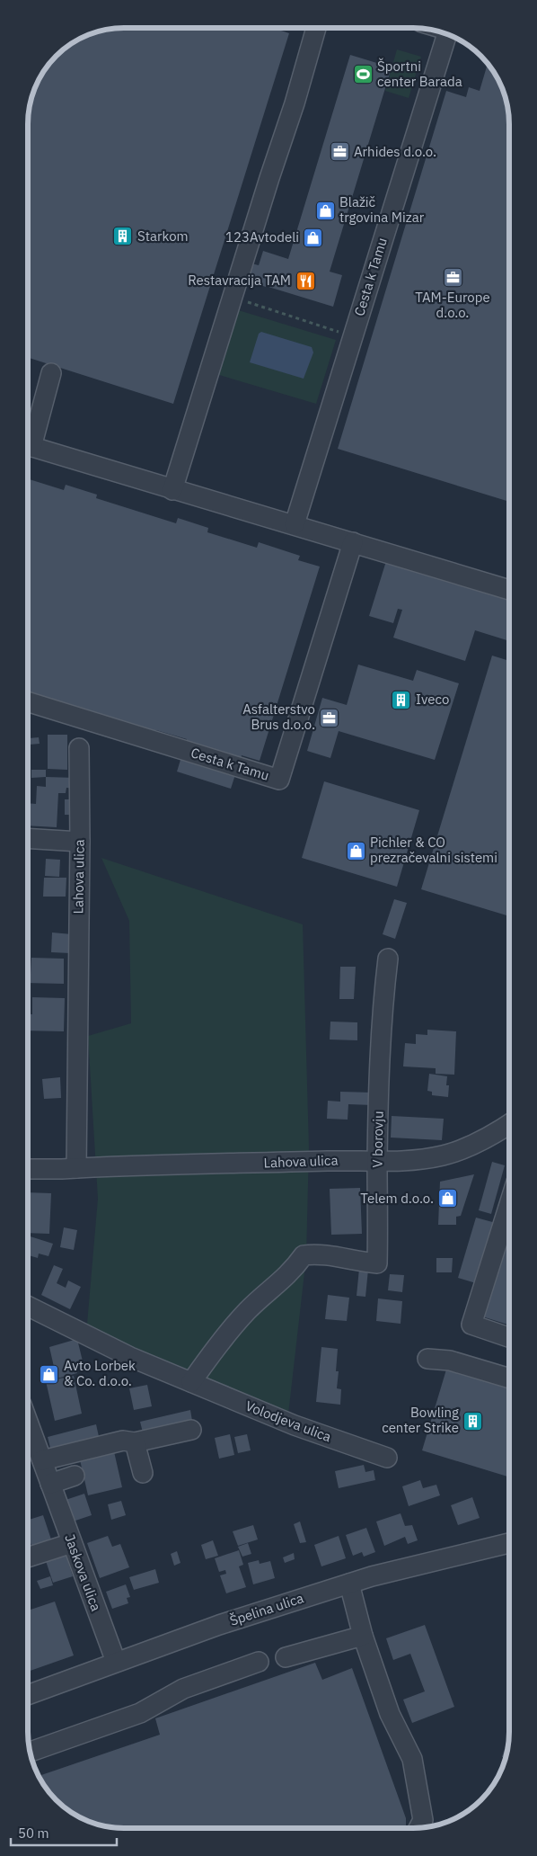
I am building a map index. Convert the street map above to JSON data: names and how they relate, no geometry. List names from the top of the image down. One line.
{"streets":{"street":["Cesta k Tamu","Lahova ulica","V borovju","Volodjeva ulica","Jaskova ulica","Špelina ulica"]},"crossings":[["Lahova ulica","V borovju"],["V borovju","Volodjeva ulica"],["Jaskova ulica","Špelina ulica"]],"places":{"sports":["Športni center Barada"],"office":["Arhides d.o.o.","TAM-Europe d.o.o.","Asfalterstvo Brus d.o.o."],"shop":["Blažič trgovina Mizar","123Avtodeli","Pichler & CO prezračevalni sistemi","Telem d.o.o.","Avto Lorbek & Co. d.o.o."],"building":["Starkom","Iveco","Bowling center Strike"],"restaurant":["Restavracija TAM"]},"scale_bar":"50 m"}
